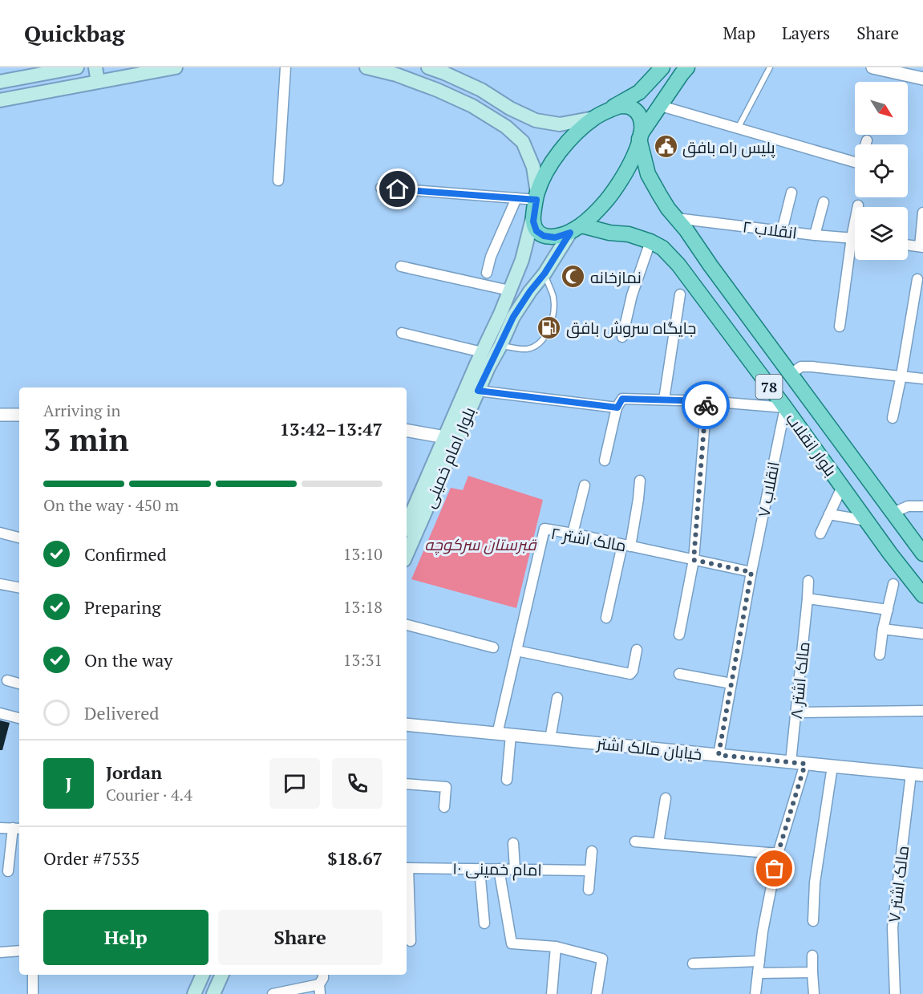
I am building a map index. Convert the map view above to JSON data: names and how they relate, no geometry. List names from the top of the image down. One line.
{"streets":{"main road":["78","بلوار انقلاب","بلوار امام خمینی"],"street":["انقلاب ۲","انقلاب ۷","مالک اشتر ۲","مالک اشتر ۸","خیابان مالک اشتر","امام خمینی ۱۰","مالک اشتر ۷"]},"crossings":[["انقلاب ۲","بلوار انقلاب"],["78","بلوار انقلاب"],["78","بلوار امام خمینی"],["بلوار انقلاب","بلوار امام خمینی"],["بلوار انقلاب","انقلاب ۷"],["انقلاب ۷","مالک اشتر ۲"],["انقلاب ۷","خیابان مالک اشتر"],["مالک اشتر ۲","خیابان مالک اشتر"],["مالک اشتر ۸","خیابان مالک اشتر"],["خیابان مالک اشتر","مالک اشتر ۷"]],"parks":["قبرستان سرکوچه"],"places":{"public building":["پلیس راه بافق"],"mosque":["نمازخانه"],"fuel station":["جایگاه سروش بافق"]},"north":"bottom right","page":{"header":"Quickbag","nav":["Map","Layers","Share"],"heading":["3 min","Arriving in","13:42–13:47"],"panel":["Jordan","Courier · 4.4","Order #7535","$18.67"],"bar":"On the way · 450 m","list":[["Confirmed","13:10"],["Preparing","13:18"],["On the way","13:31"],"Delivered"],"round":"J","buttons":["Help","Share"]}}
